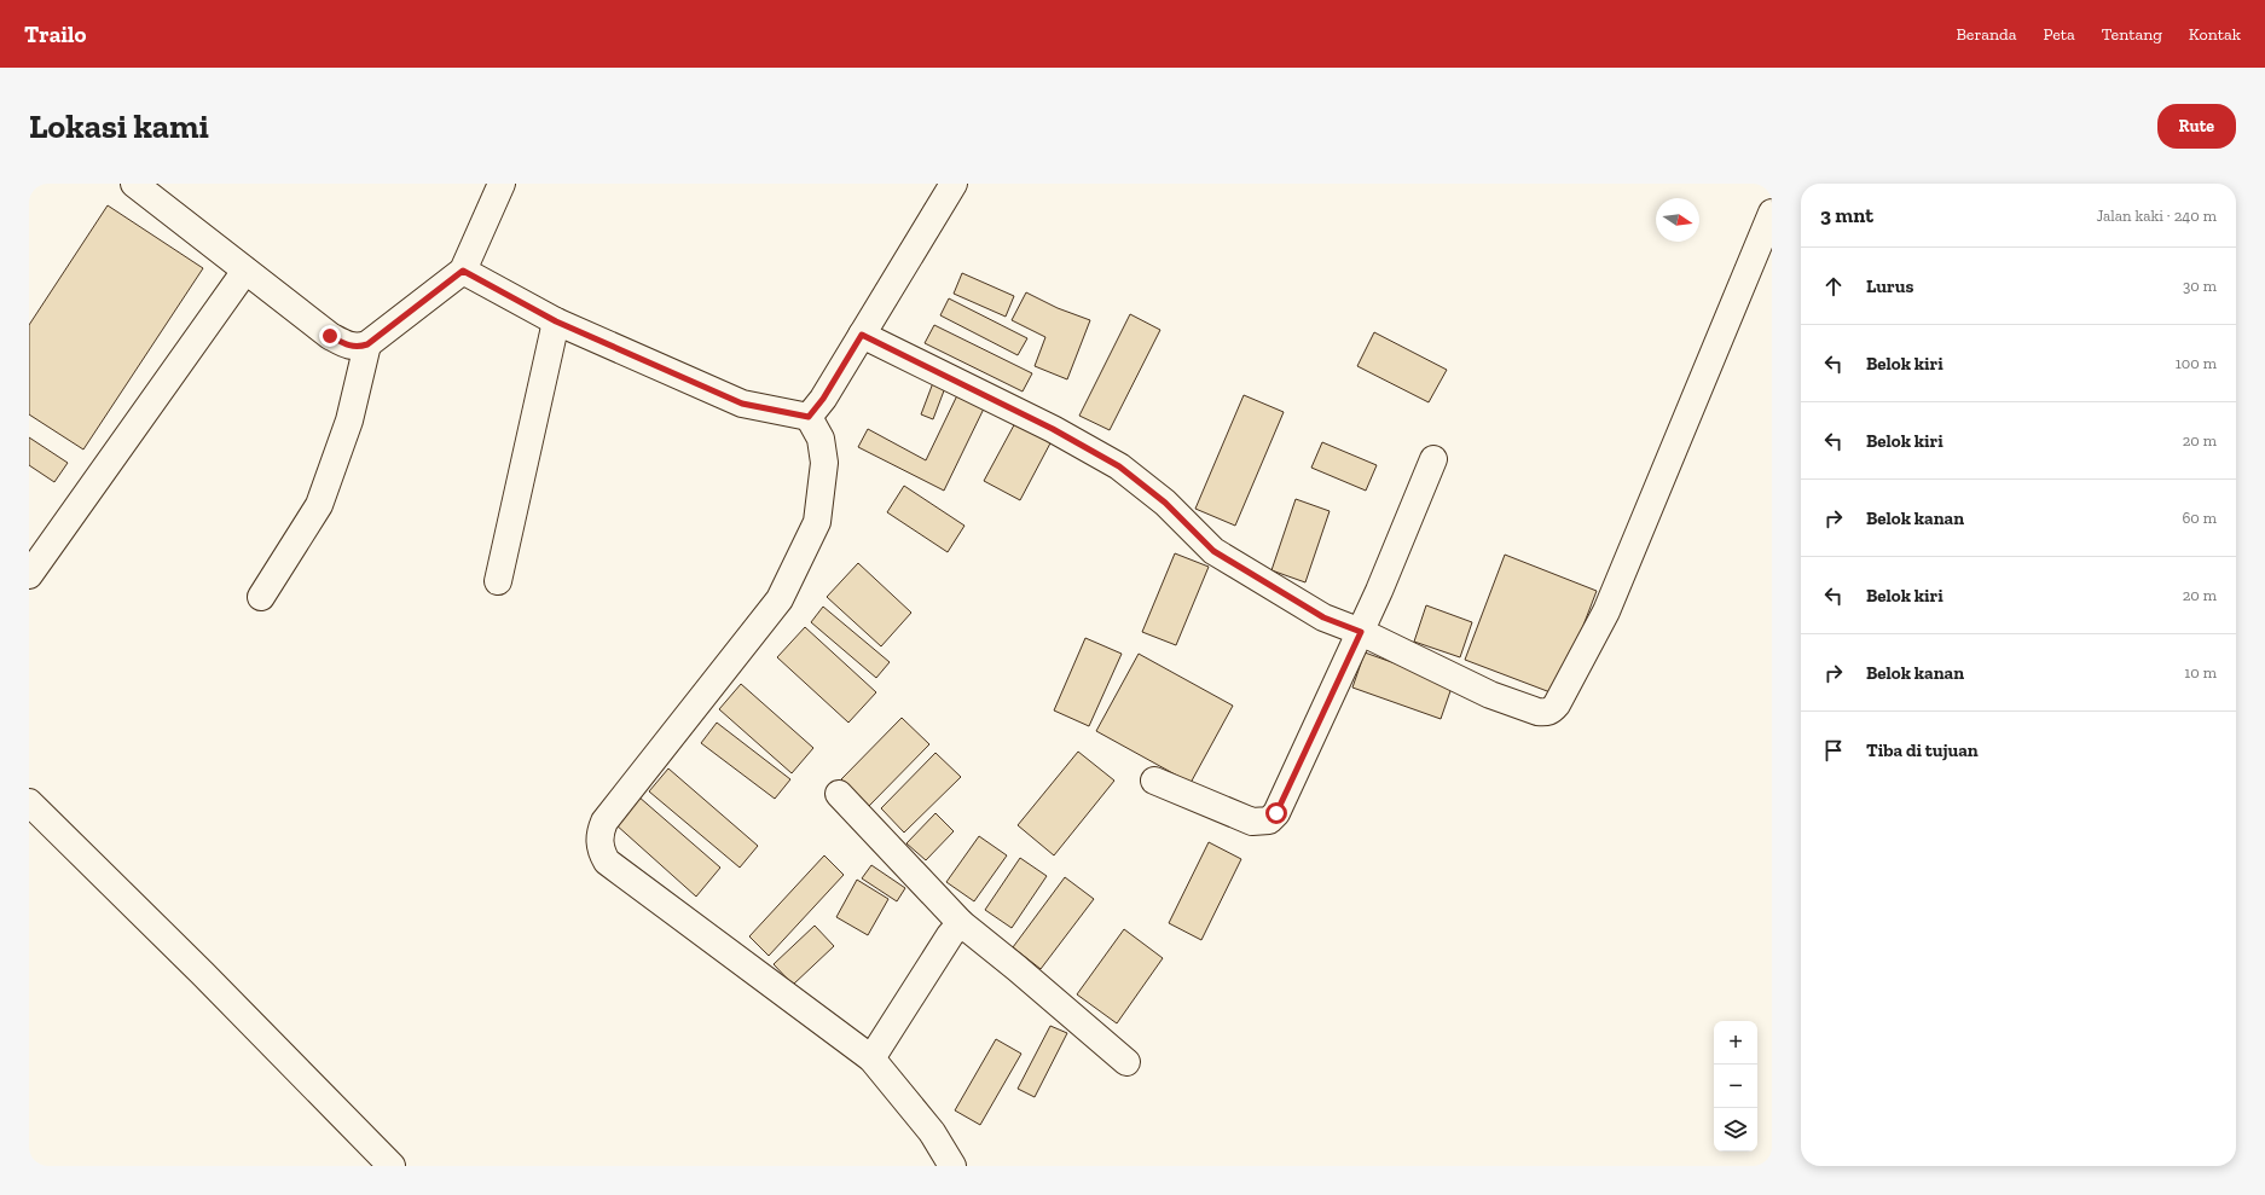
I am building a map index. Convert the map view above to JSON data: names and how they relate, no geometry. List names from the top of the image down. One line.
{"north":"right","page":{"header":"Trailo","nav":["Beranda","Peta","Tentang","Kontak"],"buttons":"Rute","title":"Lokasi kami","heading":["3 mnt","Jalan kaki · 240 m"],"list":[["Lurus","30 m"],["Belok kiri","100 m"],["Belok kiri","20 m"],["Belok kanan","60 m"],["Belok kiri","20 m"],["Belok kanan","10 m"],"Tiba di tujuan"],"map_buttons":["+","−"]}}
